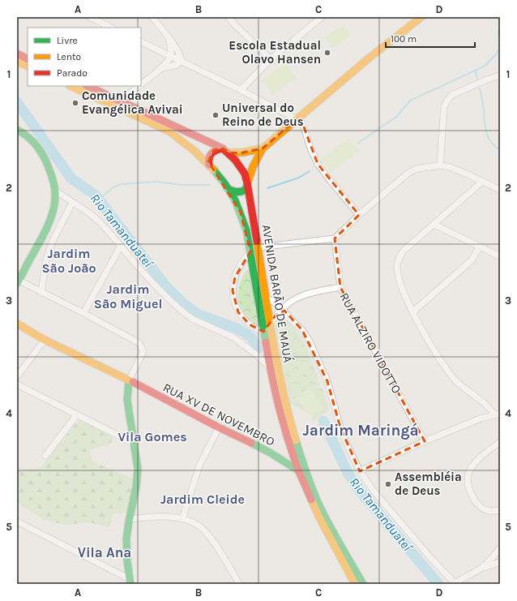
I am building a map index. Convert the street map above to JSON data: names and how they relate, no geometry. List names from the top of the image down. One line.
{"streets":{"main road":["AVENIDA BARÃO DE MAUÁ","RUA XV DE NOVEMBRO"],"street":["RUA ALZIRO VIDOTTO"]},"crossings":[["AVENIDA BARÃO DE MAUÁ","RUA XV DE NOVEMBRO"]],"districts":["Jardim São João","Jardim São Miguel","Jardim Maringá","Vila Gomes","Jardim Cleide","Vila Ana"],"water":["Rio Tamanduateí"],"places":["Escola Estadual Olavo Hansen","Comunidade Evangélica Avivai","Universal do Reino de Deus","Assembléia de Deus"],"legend":["Livre","Lento","Parado"],"scale_bar":"100 m","grid":{"columns":["A","B","C","D"],"rows":["1","2","3","4","5"]}}
